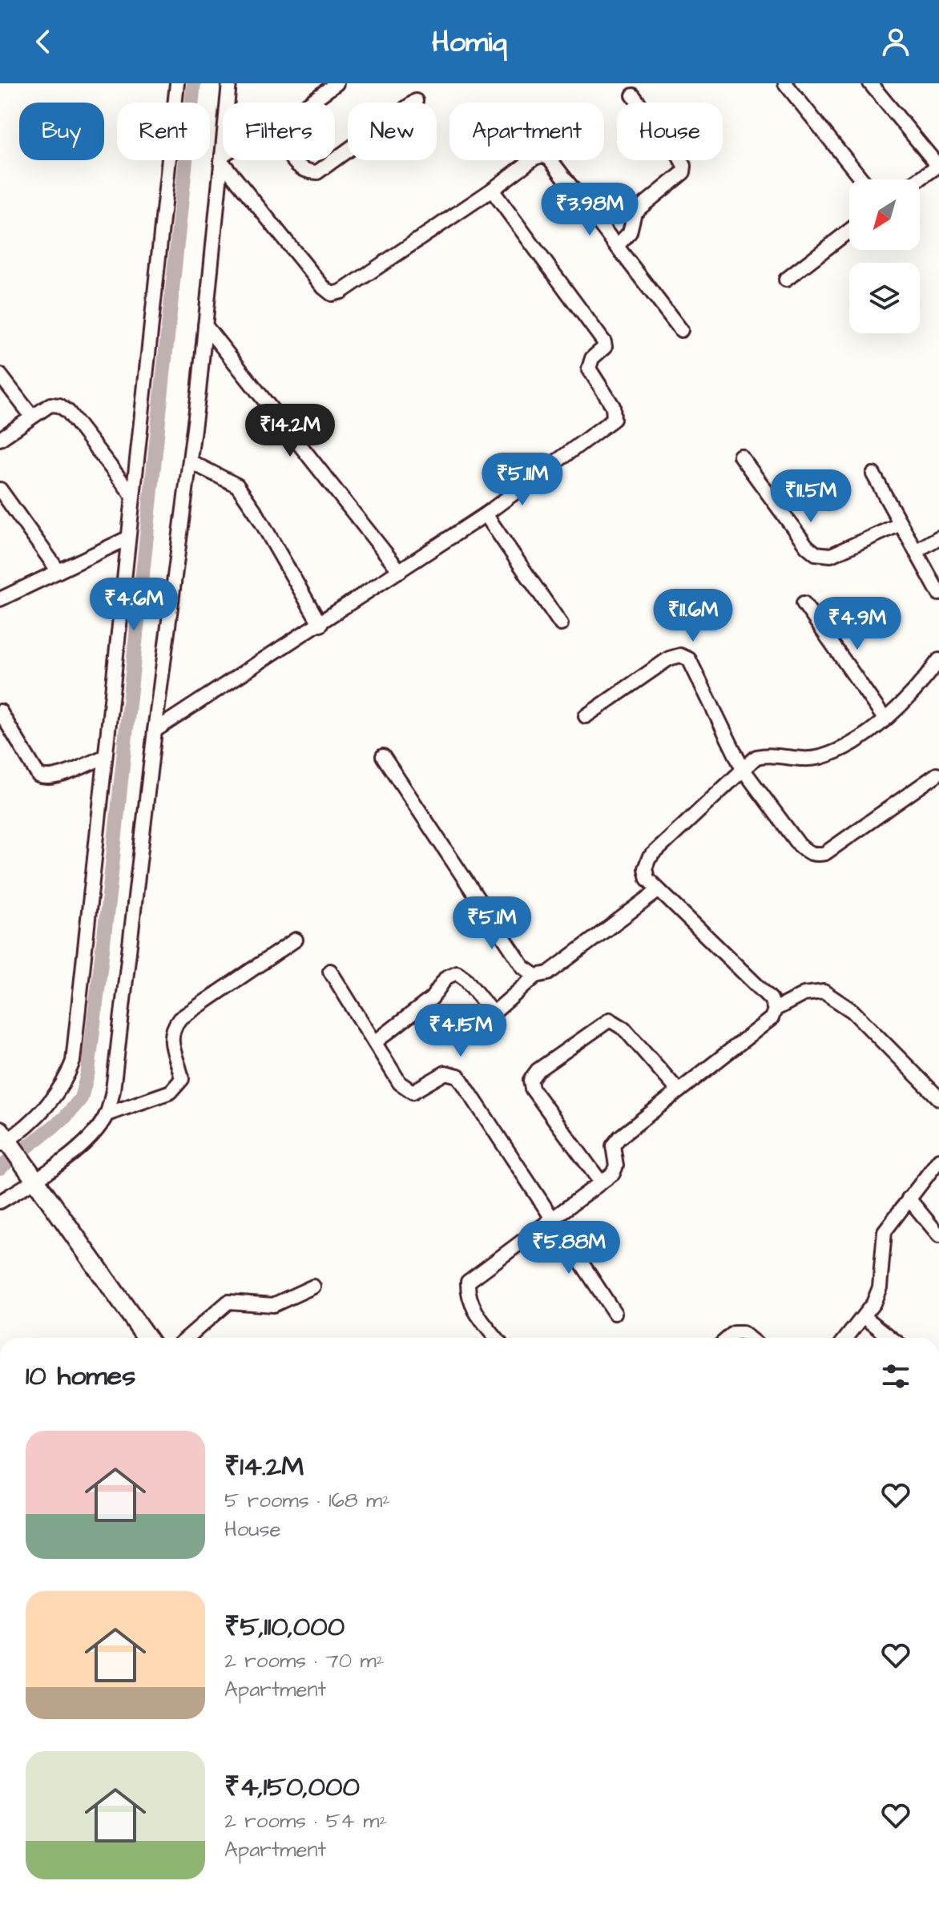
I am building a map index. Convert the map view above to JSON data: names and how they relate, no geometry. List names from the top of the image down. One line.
{"north":"bottom left","page":{"header":"Homiq","chip":["Buy","Rent","Filters","New","Apartment","House"],"price":["₹3.98M","₹14.2M","₹5.11M","₹11.5M","₹4.6M","₹11.6M","₹4.9M","₹5.1M","₹4.15M","₹5.88M"],"heading":"10 homes","list":[{"name":"₹14.2M","note":"5 rooms · 168 m² · House"},{"name":"₹5,110,000","note":"2 rooms · 70 m² · Apartment"},{"name":"₹4,150,000","note":"2 rooms · 54 m² · Apartment"}]}}
